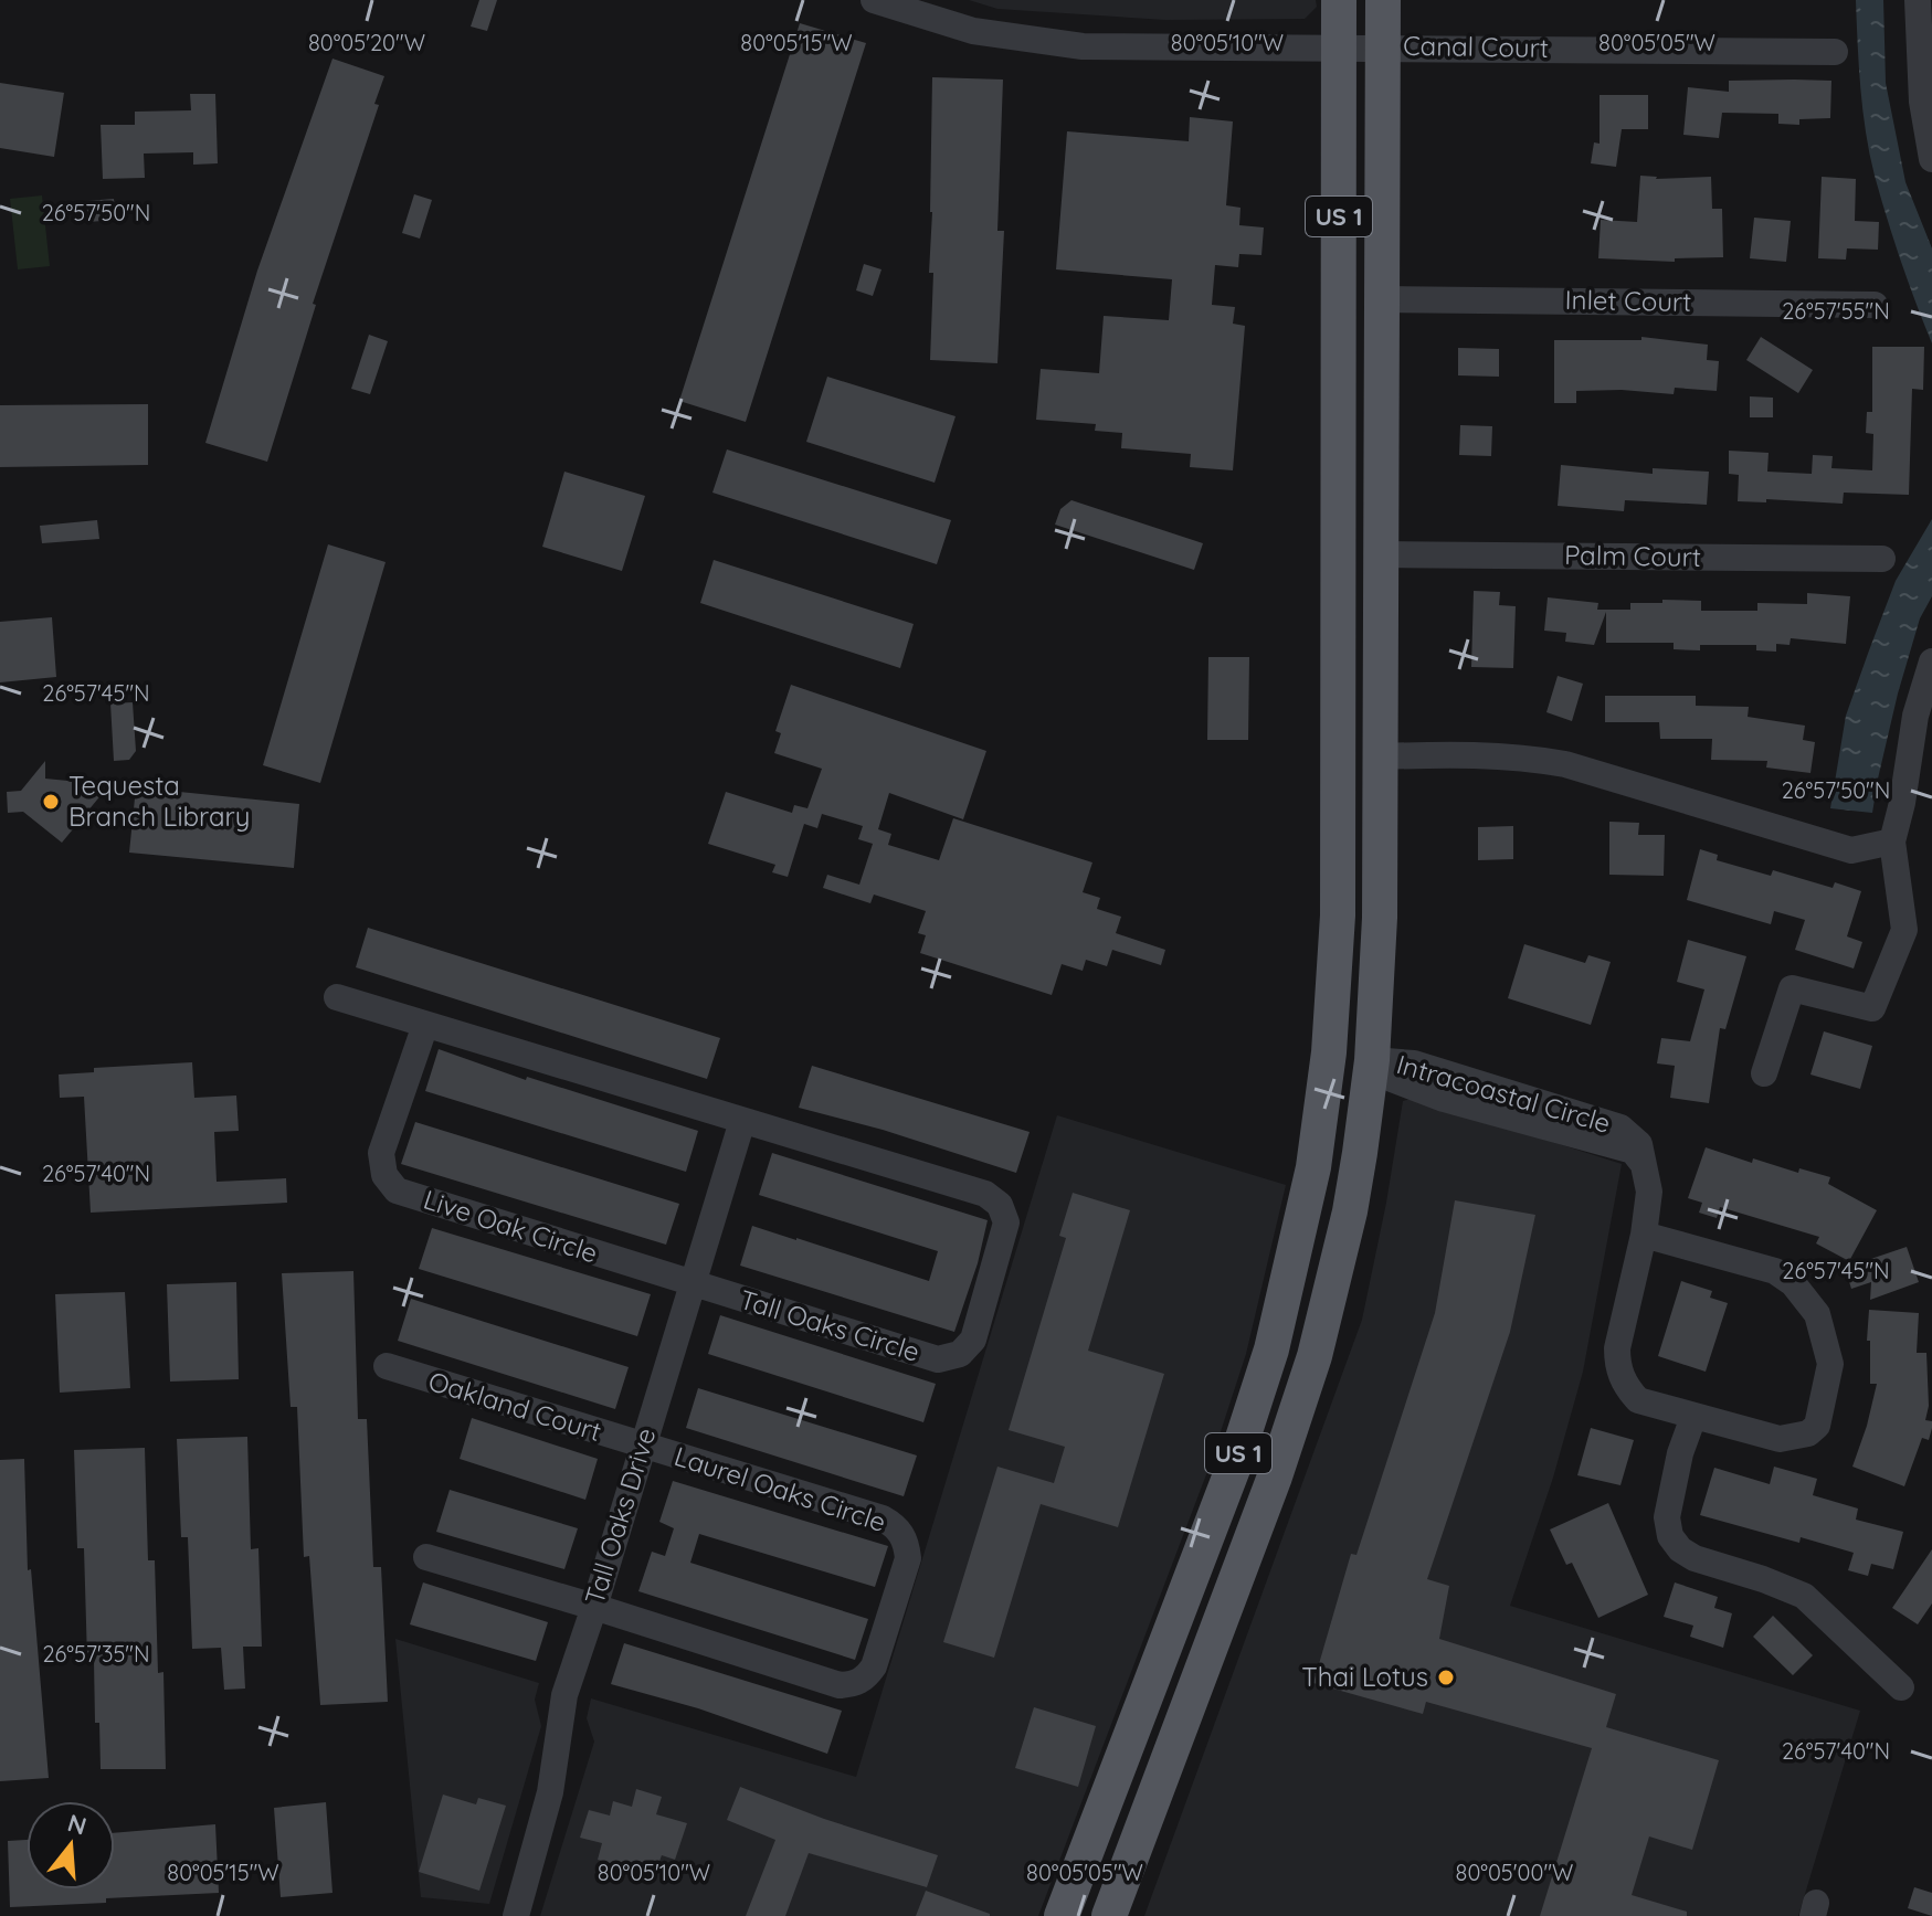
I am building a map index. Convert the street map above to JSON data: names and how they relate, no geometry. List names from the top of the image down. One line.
{"streets":{"main road":["US 1"],"street":["Canal Court","Inlet Court","Palm Court","Intracoastal Circle","Live Oak Circle","Tall Oaks Circle","Oakland Court","Laurel Oaks Circle","Tall Oaks Drive"]},"crossings":[["Canal Court","US 1"],["US 1","Inlet Court"],["US 1","Palm Court"],["US 1","Intracoastal Circle"],["Live Oak Circle","Tall Oaks Circle"],["Live Oak Circle","Tall Oaks Drive"],["Tall Oaks Circle","Tall Oaks Drive"],["Oakland Court","Laurel Oaks Circle"],["Oakland Court","Tall Oaks Drive"],["Laurel Oaks Circle","Tall Oaks Drive"]],"places":["Tequesta Branch Library","Thai Lotus"],"north":"top","coordinates":["80°05'20\"W","80°05'15\"W","80°05'10\"W","80°05'05\"W","26°57'50\"N","26°57'55\"N","26°57'45\"N","26°57'40\"N","26°57'35\"N","80°05'00\"W"]}
